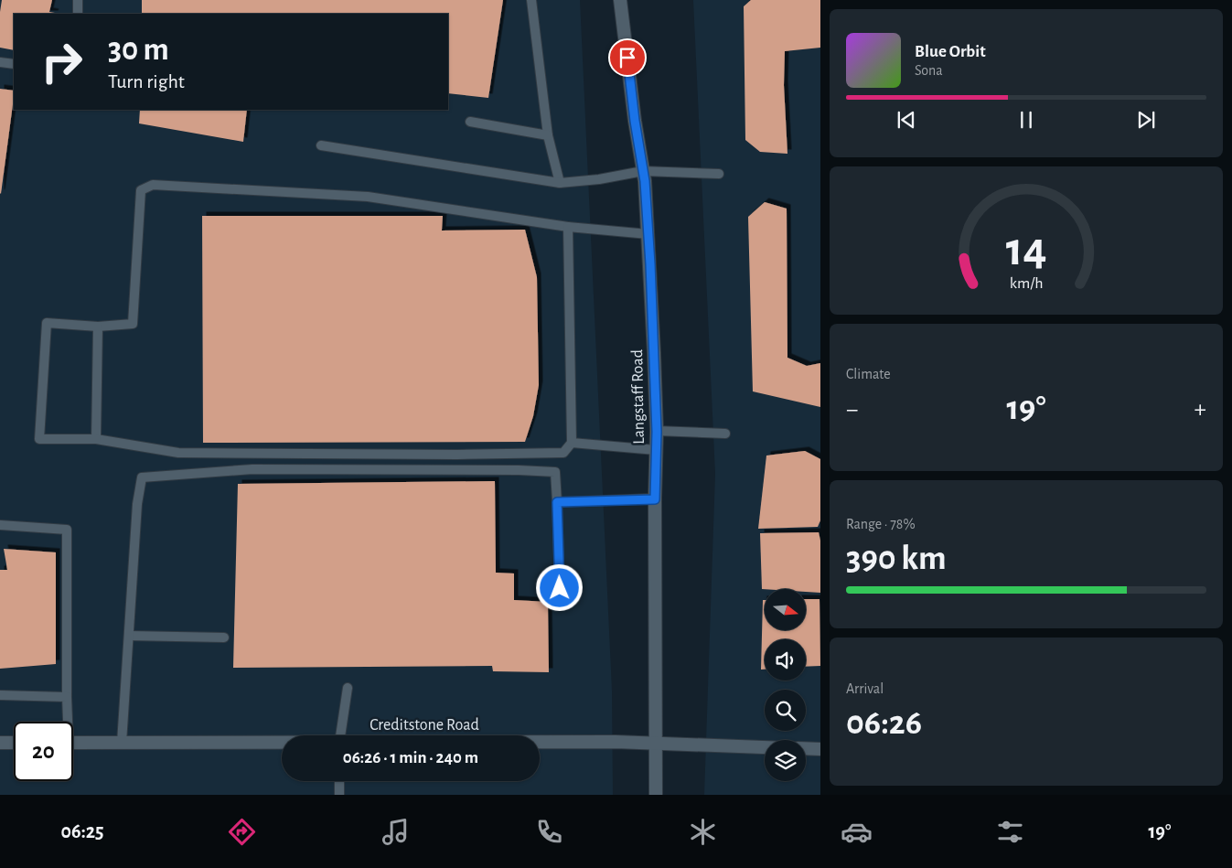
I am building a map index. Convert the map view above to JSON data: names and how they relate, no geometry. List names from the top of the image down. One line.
{"streets":{"street":["Langstaff Road","Creditstone Road"]},"crossings":[["Langstaff Road","Creditstone Road"]],"north":"right","page":{"turn":["30 m","Turn right"],"song":["Blue Orbit","Sona"],"tile":["Climate",["Range · 78%","390 km"],["Arrival","06:26"]],"heat":["−","19°","+"],"limit":"20","trip":"06:26 · 1 min · 240 m","tabs":["06:25","19°"],"gauge":["14","km/h"]}}
